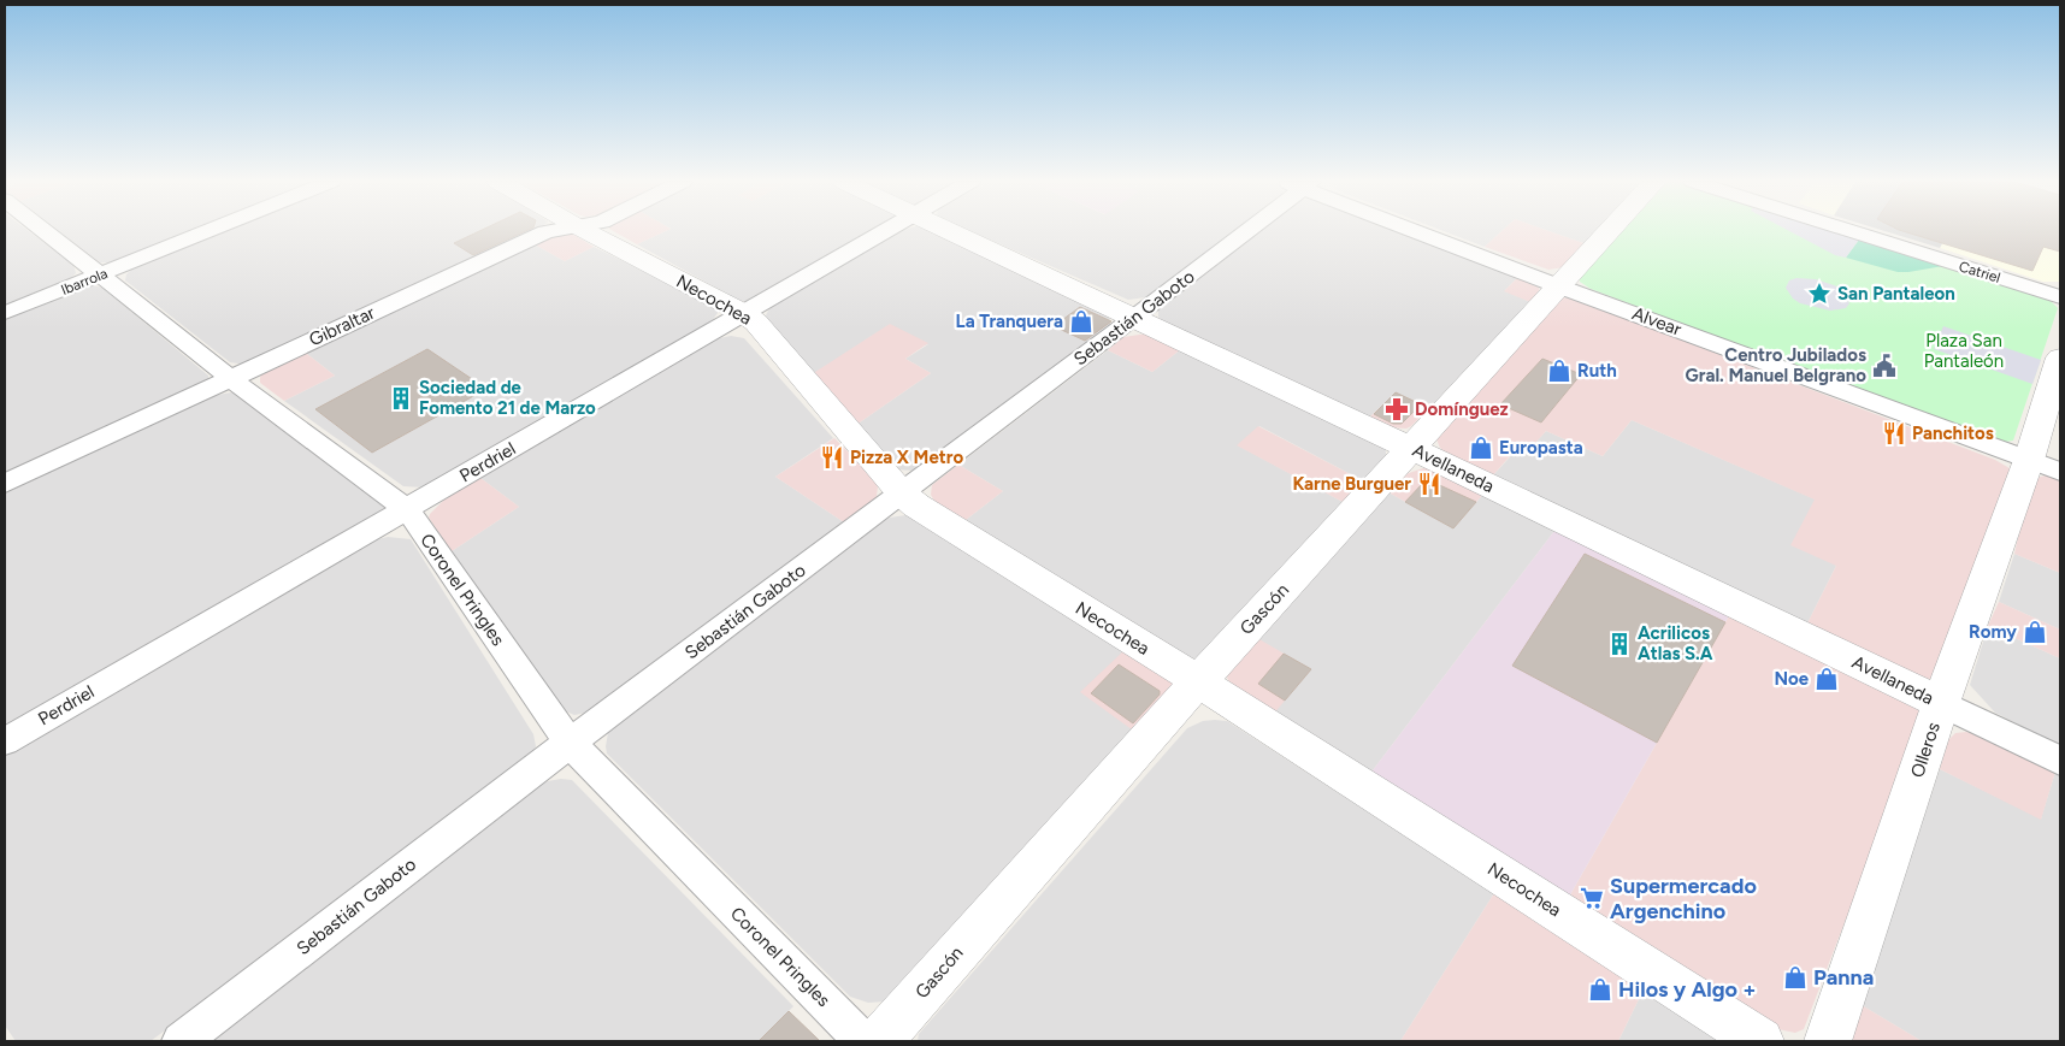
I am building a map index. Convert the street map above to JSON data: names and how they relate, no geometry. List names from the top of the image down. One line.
{"streets":{"street":["Catriel","Ibarrola","Necochea","Sebastián Gaboto","Alvear","Gibraltar","Perdriel","Avellaneda","Coronel Pringles","Gascón","Olleros"]},"crossings":[["Ibarrola","Coronel Pringles"],["Necochea","Sebastián Gaboto"],["Necochea","Perdriel"],["Necochea","Gascón"],["Sebastián Gaboto","Avellaneda"],["Sebastián Gaboto","Coronel Pringles"],["Alvear","Gascón"],["Alvear","Olleros"],["Gibraltar","Coronel Pringles"],["Perdriel","Coronel Pringles"],["Avellaneda","Gascón"],["Avellaneda","Olleros"]],"parks":["Plaza San Pantaleón"],"places":{"place":["San Pantaleon"],"shop":["La Tranquera","Ruth","Europasta","Romy","Noe","Panna","Hilos y Algo +"],"public building":["Centro Jubilados Gral. Manuel Belgrano"],"building":["Sociedad de Fomento 21 de Marzo","Acrilicos Atlas S.A"],"pharmacy":["Domínguez"],"restaurant":["Panchitos","Pizza X Metro","Karne Burguer"],"supermarket":["Supermercado Argenchino"]}}
